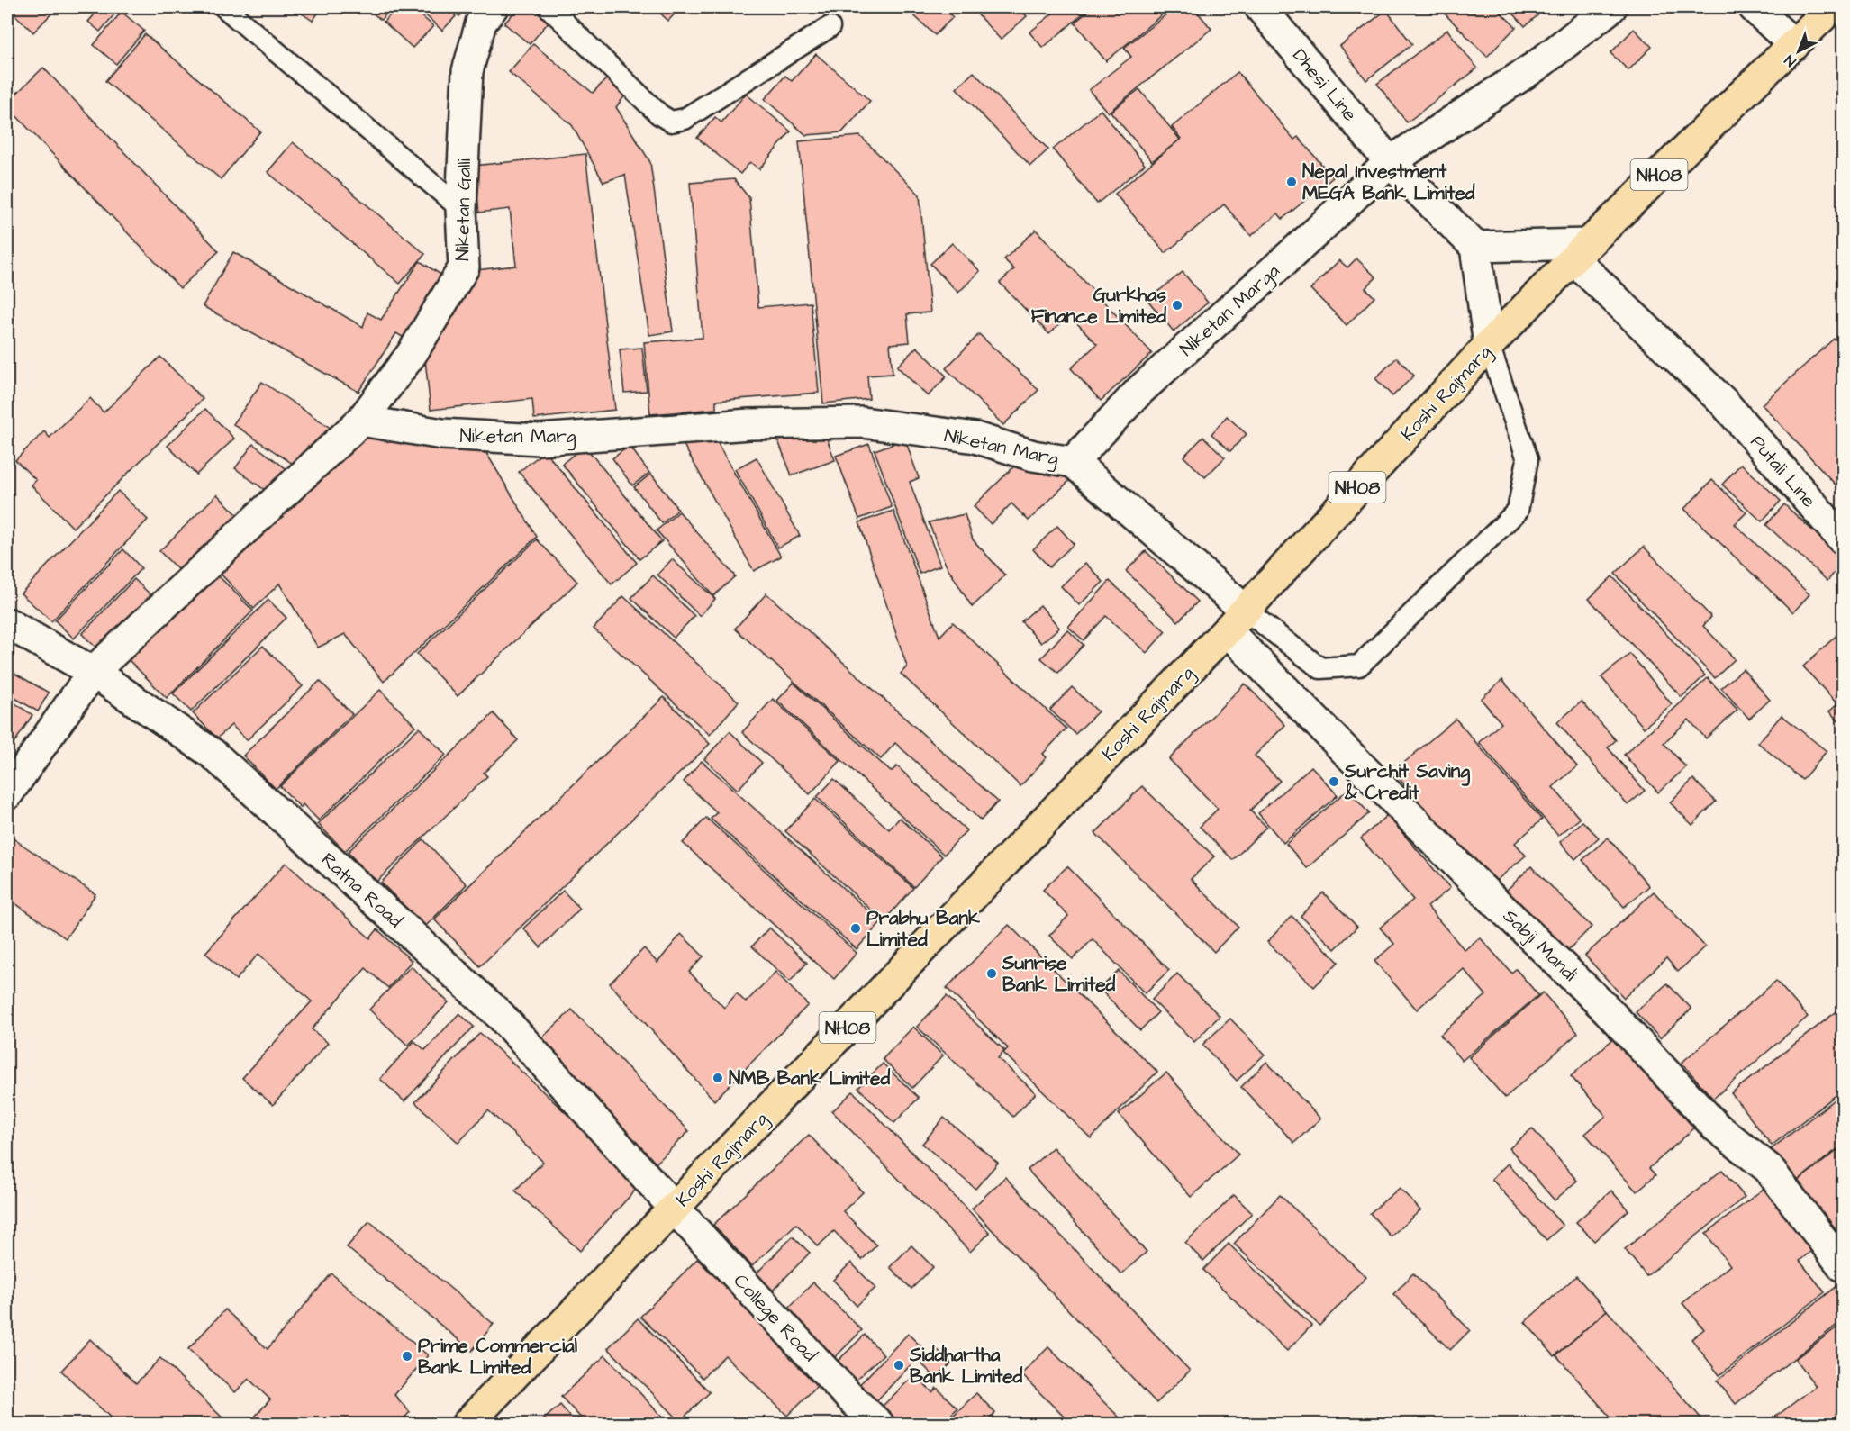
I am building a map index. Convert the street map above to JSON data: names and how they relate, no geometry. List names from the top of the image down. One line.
{"streets":{"main road":["NH08","Koshi Rajmarg"],"street":["Dhesi Line","Niketan Galli","Niketan Marga","Niketan Marg","Putali Line","Ratna Road","Sabji Mandi","College Road"]},"crossings":[["Dhesi Line","Niketan Marga"],["Niketan Galli","Niketan Marg"],["Niketan Marga","Niketan Marg"],["Niketan Marga","Sabji Mandi"],["Koshi Rajmarg","Putali Line"],["Koshi Rajmarg","Ratna Road"],["Koshi Rajmarg","Sabji Mandi"],["Koshi Rajmarg","College Road"],["Niketan Marg","Sabji Mandi"],["Ratna Road","College Road"]],"places":["Nepal Investment MEGA Bank Limited","Gurkhas Finance Limited","Surchit Saving & Credit","Prabhu Bank Limited","Sunrise Bank Limited","NMB Bank Limited","Prime Commercial Bank Limited","Siddhartha Bank Limited"],"north":"bottom left"}
